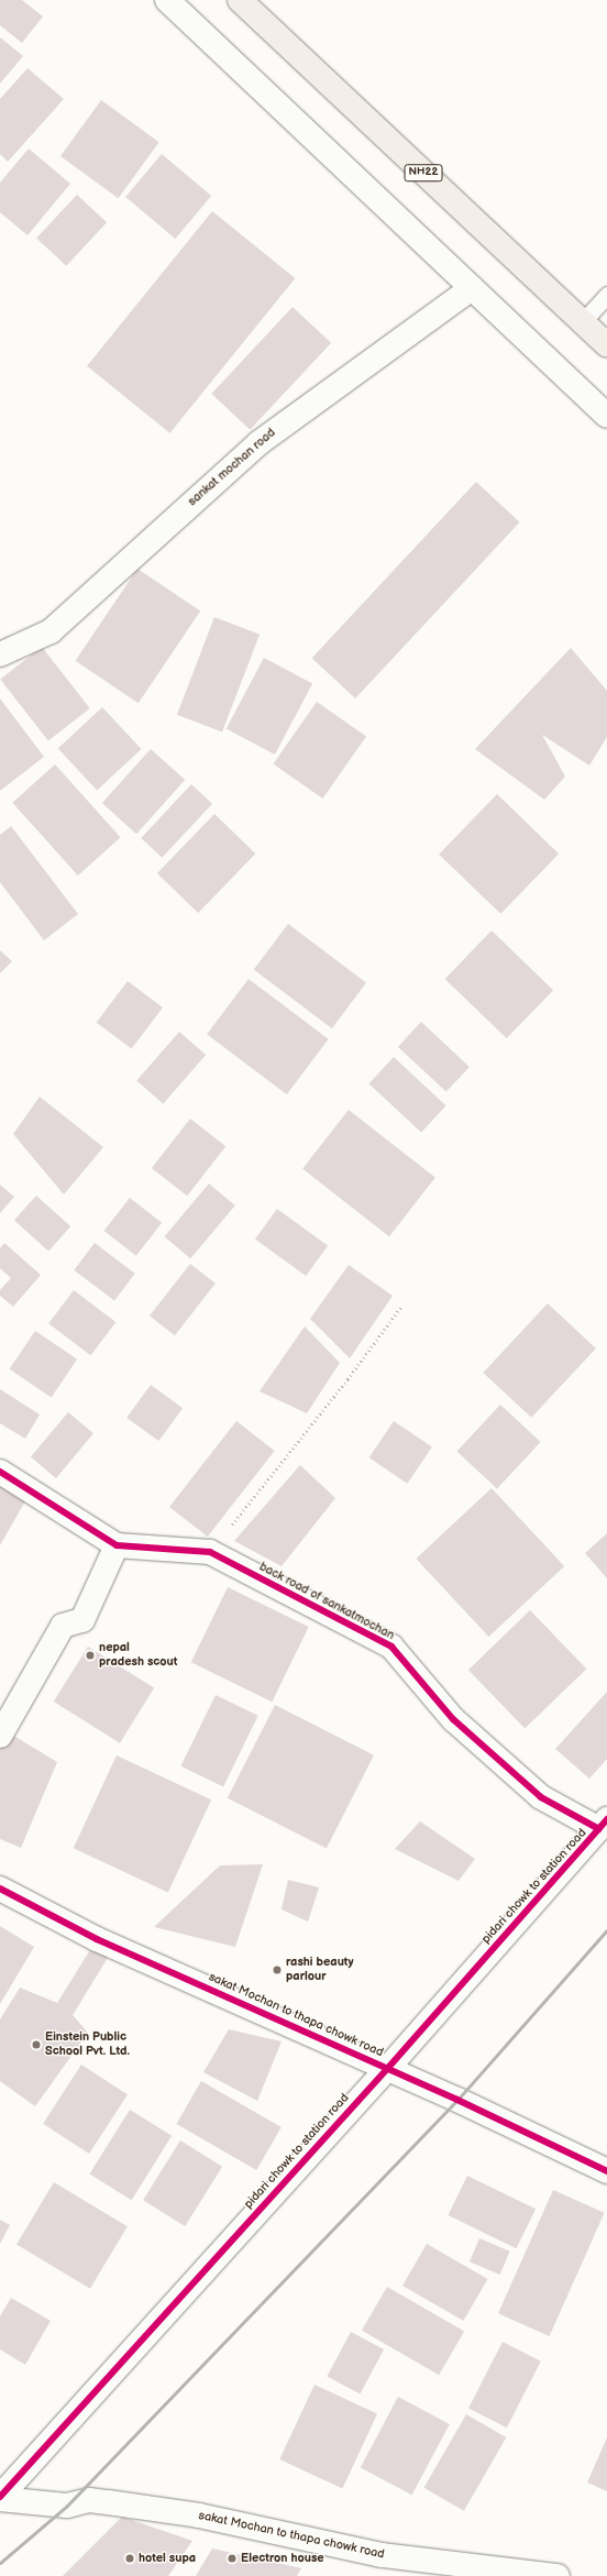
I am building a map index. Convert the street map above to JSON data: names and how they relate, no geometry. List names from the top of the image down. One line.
{"streets":{"highway":["NH22"],"street":["sankat mochan road","back road of sankatmochan","pidari chowk to station road","sakat Mochan to thapa chowk road"]},"crossings":[["back road of sankatmochan","pidari chowk to station road"],["pidari chowk to station road","sakat Mochan to thapa chowk road"]],"places":["nepal pradesh scout","rashi beauty parlour","Einstein Public School Pvt. Ltd.","hotel supa","Electron house"]}
